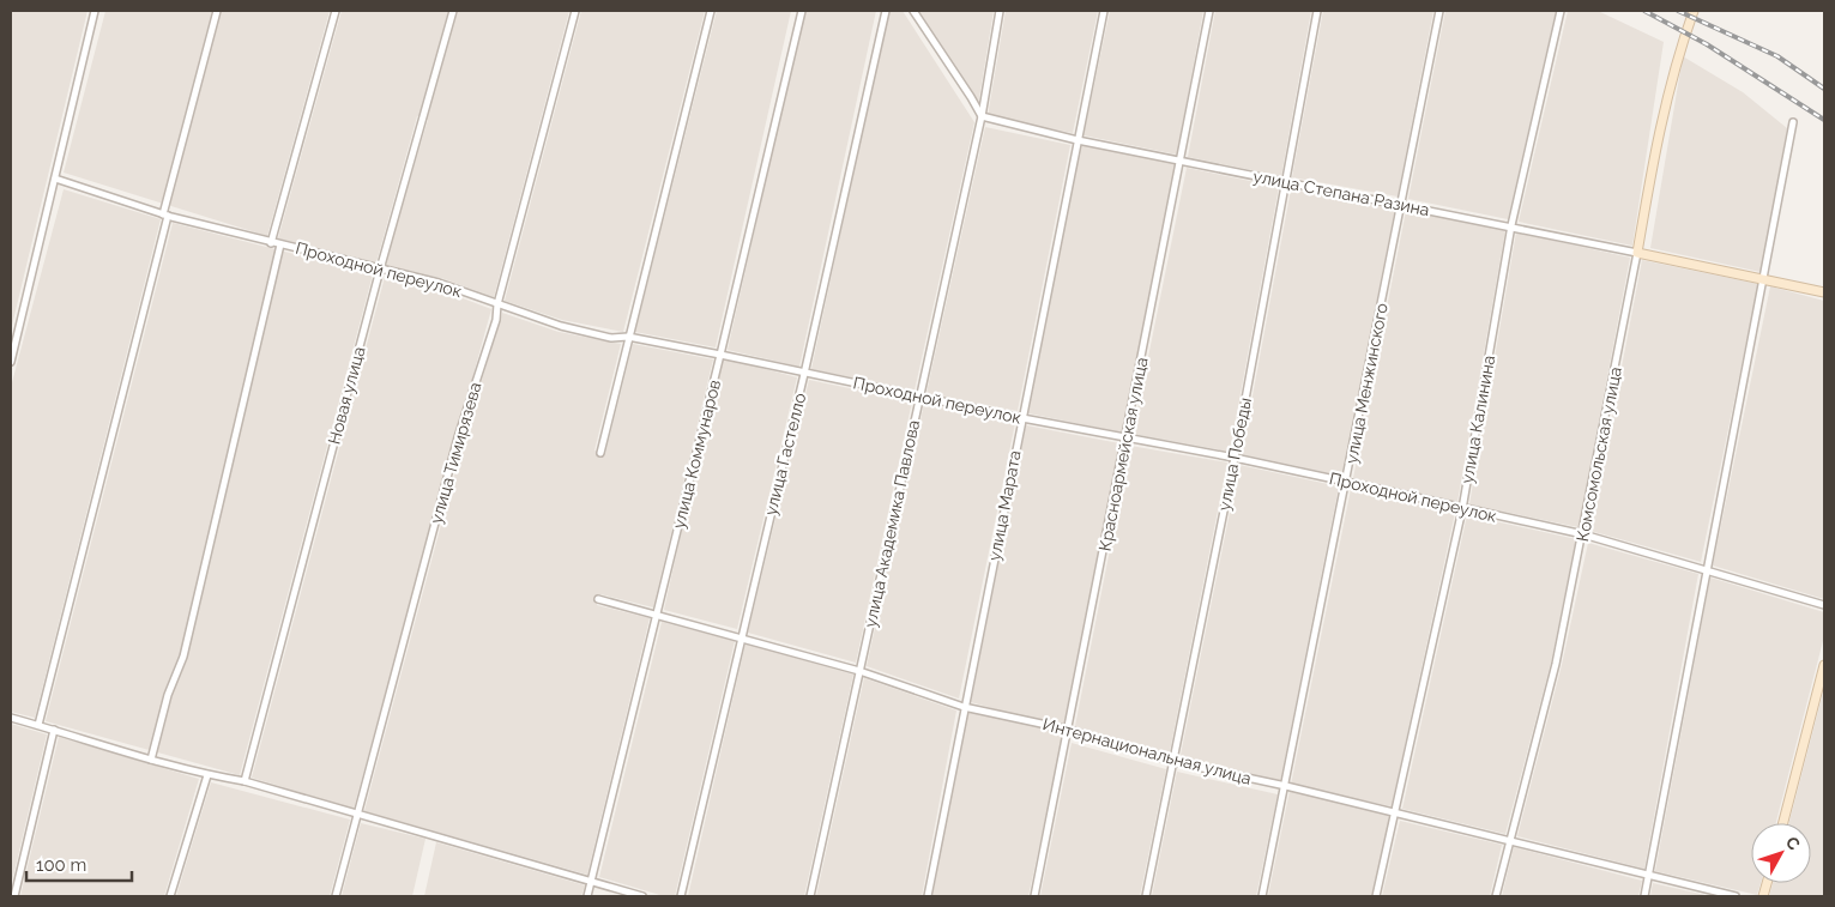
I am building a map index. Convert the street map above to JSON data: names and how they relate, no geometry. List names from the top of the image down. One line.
{"streets":{"main road":["улица Степана Разина","Комсомольская улица"],"street":["Проходной переулок","улица Менжинского","Новая улица","улица Калинина","улица Тимирязева","улица Коммунаров","улица Гастелло","Красноармейская улица","улица Победы","улица Марата","улица Академика Павлова","Интернациональная улица"]},"crossings":[["улица Степана Разина","улица Менжинского"],["улица Степана Разина","улица Калинина"],["улица Степана Разина","Красноармейская улица"],["улица Степана Разина","улица Победы"],["улица Степана Разина","Комсомольская улица"],["улица Степана Разина","улица Марата"],["улица Степана Разина","улица Академика Павлова"],["Проходной переулок","улица Менжинского"],["Проходной переулок","Новая улица"],["Проходной переулок","улица Калинина"],["Проходной переулок","улица Тимирязева"],["Проходной переулок","улица Коммунаров"],["Проходной переулок","улица Гастелло"],["Проходной переулок","Красноармейская улица"],["Проходной переулок","улица Победы"],["Проходной переулок","Комсомольская улица"],["Проходной переулок","улица Марата"],["Проходной переулок","улица Академика Павлова"],["улица Менжинского","Интернациональная улица"],["улица Калинина","Интернациональная улица"],["улица Коммунаров","Интернациональная улица"],["улица Гастелло","Интернациональная улица"],["Красноармейская улица","Интернациональная улица"],["улица Победы","Интернациональная улица"],["Комсомольская улица","Интернациональная улица"],["улица Марата","Интернациональная улица"],["улица Академика Павлова","Интернациональная улица"]],"scale_bar":"100 m","north":"top right"}
